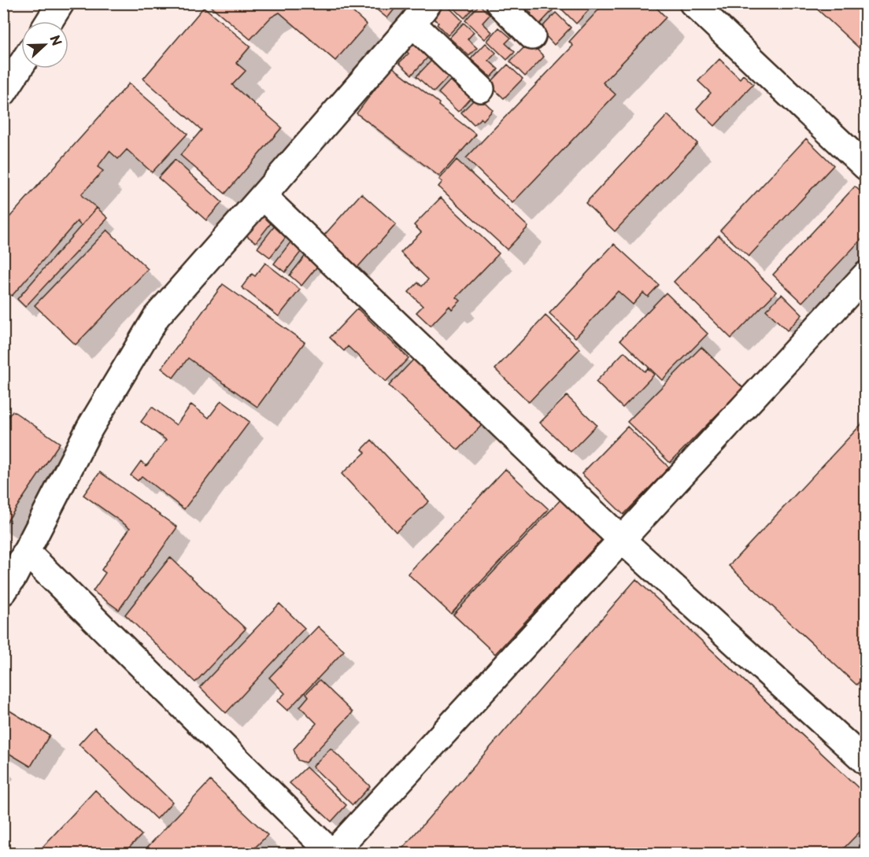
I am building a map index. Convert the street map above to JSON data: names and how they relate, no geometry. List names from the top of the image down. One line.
{"north":"right"}
